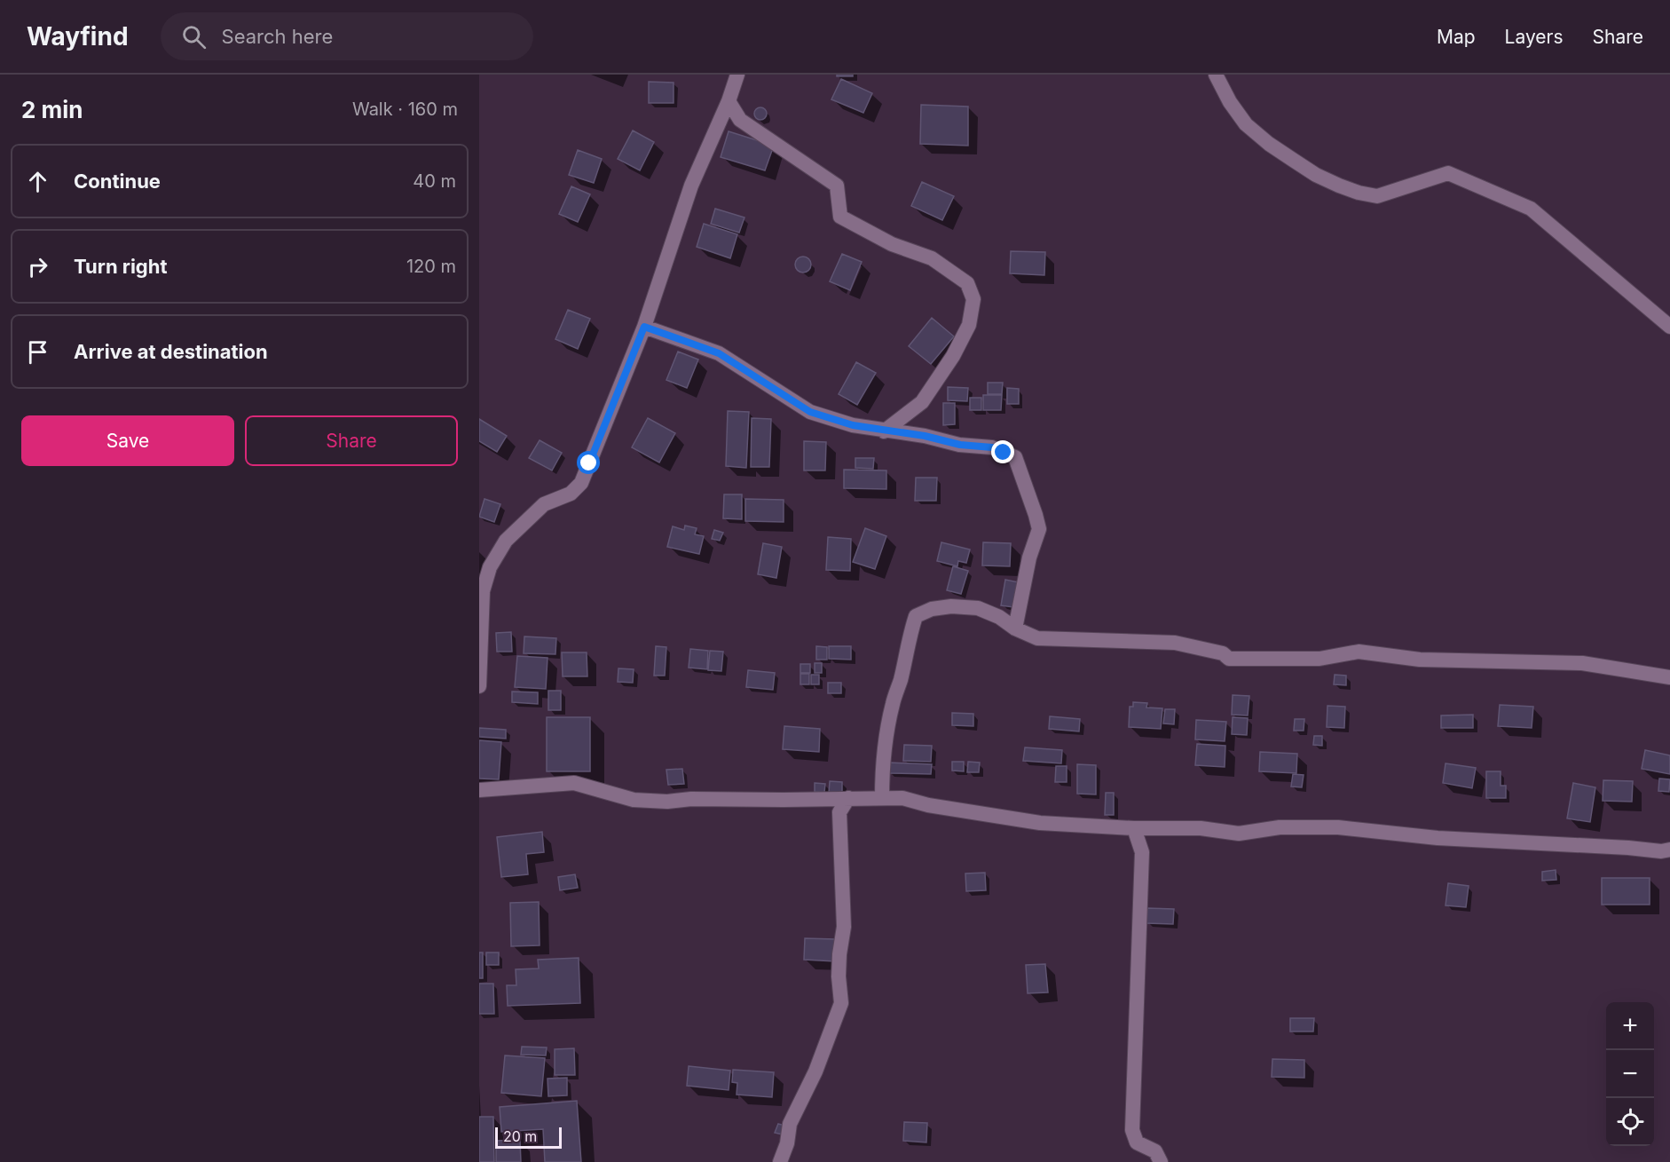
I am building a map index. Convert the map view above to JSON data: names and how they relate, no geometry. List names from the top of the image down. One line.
{"scale_bar":"20 m","page":{"header":"Wayfind","search":"Search here","nav":["Map","Layers","Share"],"heading":["2 min","Walk · 160 m"],"list":[["Continue","40 m"],["Turn right","120 m"],"Arrive at destination"],"buttons":["Save","Share"],"map_buttons":["+","−"],"scale":"20 m"}}
